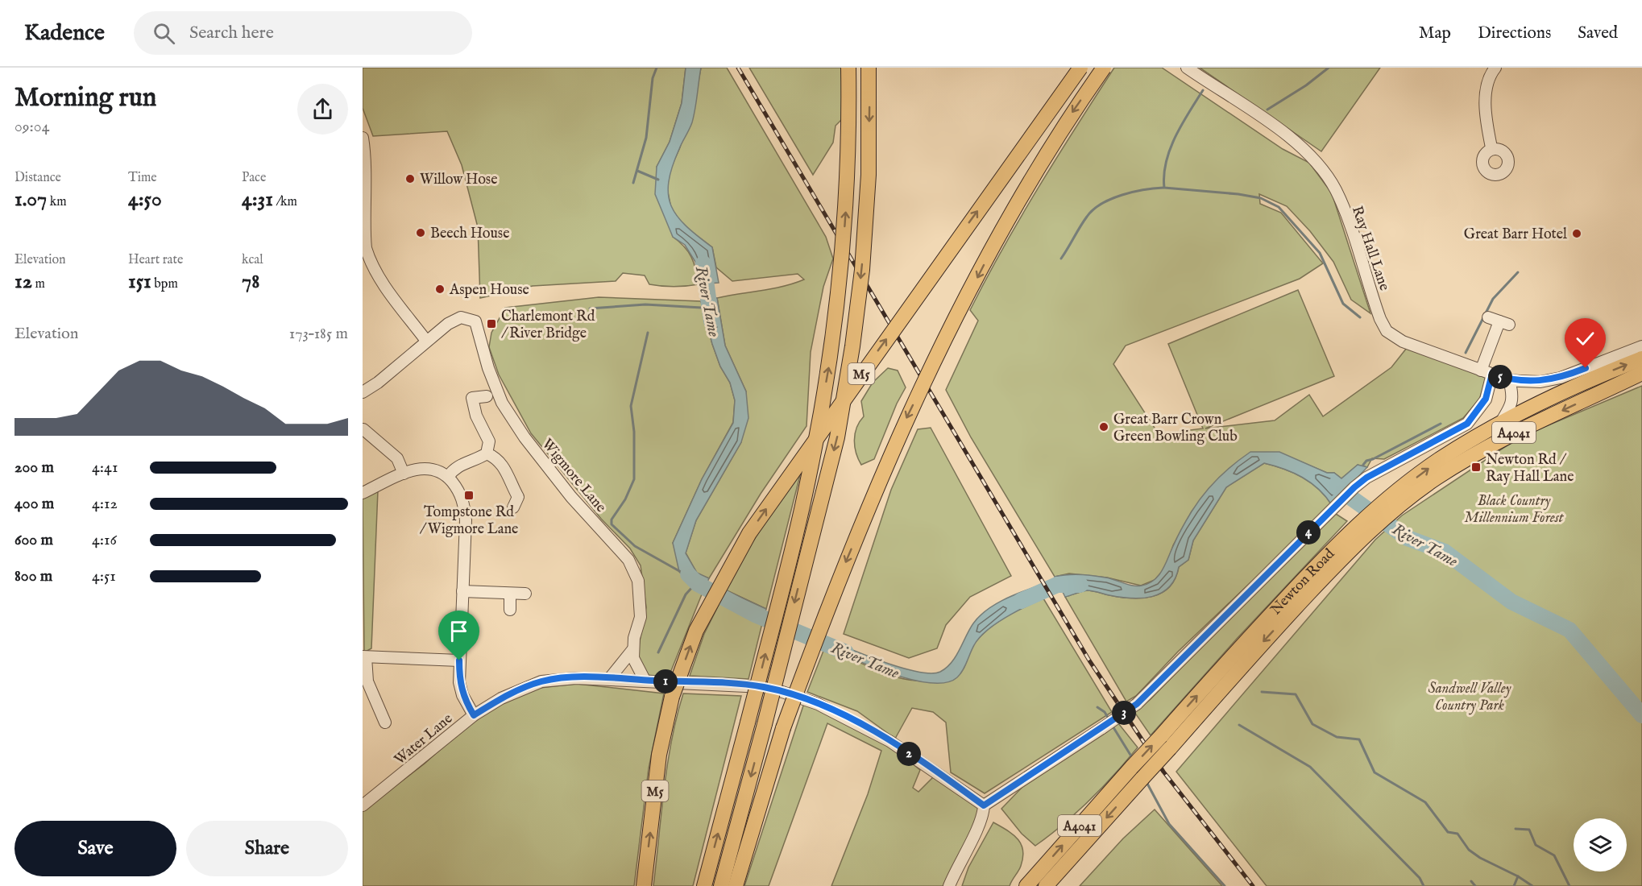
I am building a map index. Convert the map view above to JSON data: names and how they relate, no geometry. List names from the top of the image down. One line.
{"streets":{"highway":["M5","A4041","Newton Road"],"street":["Ray Hall Lane","Wigmore Lane","Water Lane"]},"crossings":[["Wigmore Lane","Water Lane"]],"water":["River Tame"],"parks":["Black Country Millennium Forest","Sandwell Valley Country Park"],"places":{"other":["Willow Hose","Beech House","Great Barr Hotel","Aspen House","Great Barr Crown Green Bowling Club"],"transit":["Charlemont Rd / River Bridge","Newton Rd / Ray Hall Lane","Tompstone Rd / Wigmore Lane"]},"page":{"header":"Kadence","search":"Search here","nav":["Map","Directions","Saved"],"heading":["Morning run","09:04"],"stats":[["Distance","1.07 km"],["Time","4:50"],["Pace","4:31 /km"],["Elevation","12 m"],["Heart rate","151 bpm"],["kcal","78"]],"chart":["Elevation","173–185 m"],"pins":["5","4","1","3","2"],"list":[{"name":"200 m","note":"4:41"},{"name":"400 m","note":"4:12"},{"name":"600 m","note":"4:16"},{"name":"800 m","note":"4:51"}],"buttons":["Save","Share"]}}
